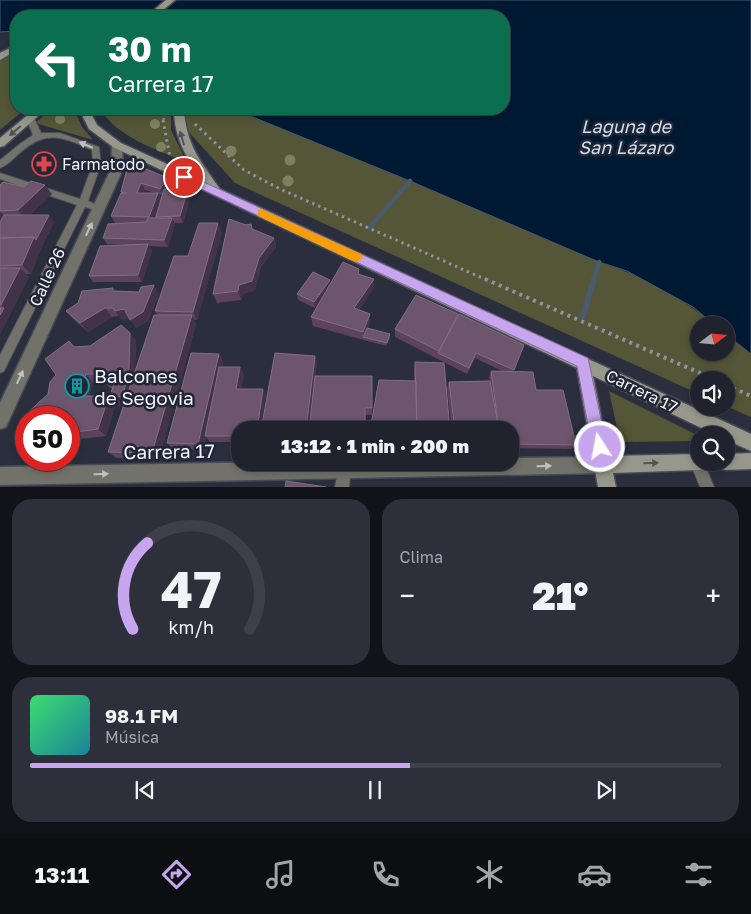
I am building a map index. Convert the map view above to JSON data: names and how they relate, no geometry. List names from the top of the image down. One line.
{"streets":{"main road":["Carrera 17"],"street":["Calle 26"]},"crossings":[["Calle 26","Carrera 17"]],"one_way":["Calle 26","Carrera 17"],"water":["Laguna de San Lázaro"],"places":{"pharmacy":["Farmatodo"],"building":["Balcones de Segovia"]},"north":"right","page":{"turn":["30 m","Carrera 17"],"limit":"50","trip":"13:12 · 1 min · 200 m","tile":"Clima","heat":["−","21°","+"],"song":["98.1 FM","Música"],"tabs":"13:11","gauge":["47","km/h"]}}
